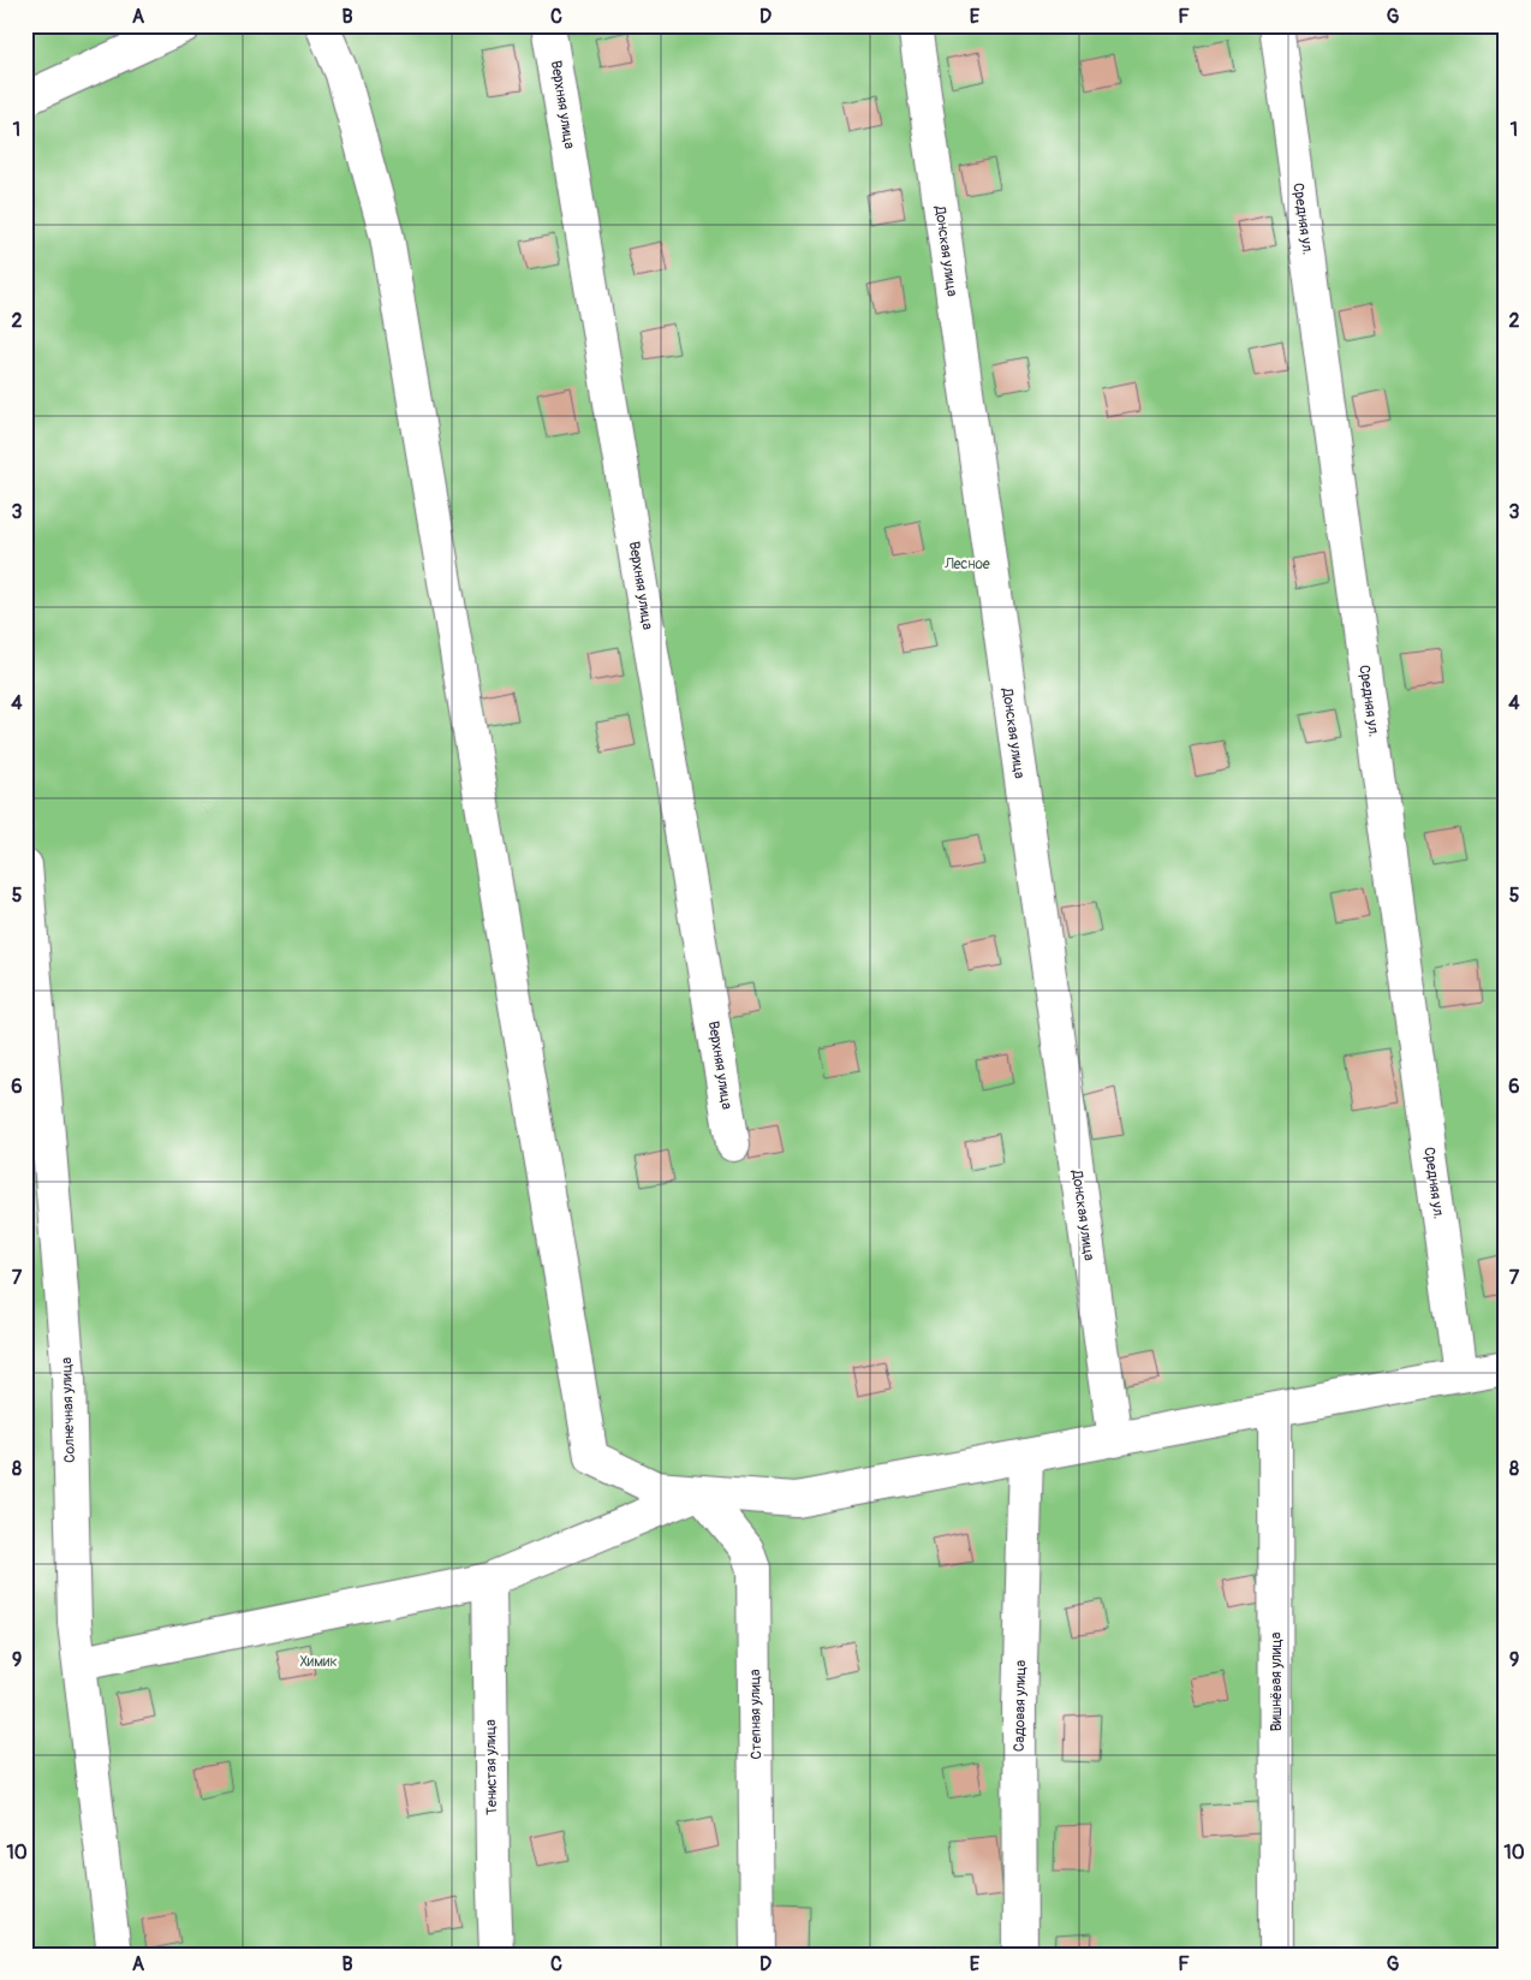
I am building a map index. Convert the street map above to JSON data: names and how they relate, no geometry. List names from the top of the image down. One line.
{"streets":{"street":["Верхняя улица","Средняя ул.","Донская улица","Солнечная улица","Вишнёвая улица","Садовая улица","Степная улица","Тенистая улица"]},"parks":["Лесное","Химик"],"grid":{"columns":["A","B","C","D","E","F","G"],"rows":["1","2","3","4","5","6","7","8","9","10"]}}
